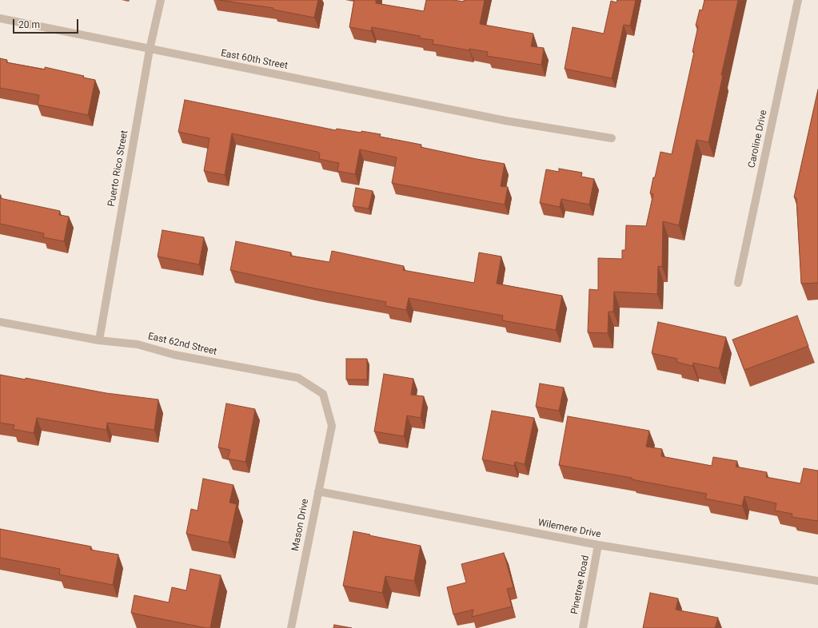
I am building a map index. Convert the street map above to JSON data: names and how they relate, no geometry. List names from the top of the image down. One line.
{"streets":{"street":["East 60th Street","Caroline Drive","Puerto Rico Street","East 62nd Street","Mason Drive","Wilemere Drive","Pinetree Road"]},"crossings":[["East 60th Street","Puerto Rico Street"],["Puerto Rico Street","East 62nd Street"],["East 62nd Street","Mason Drive"],["Mason Drive","Wilemere Drive"],["Wilemere Drive","Pinetree Road"]],"scale_bar":"20 m"}
